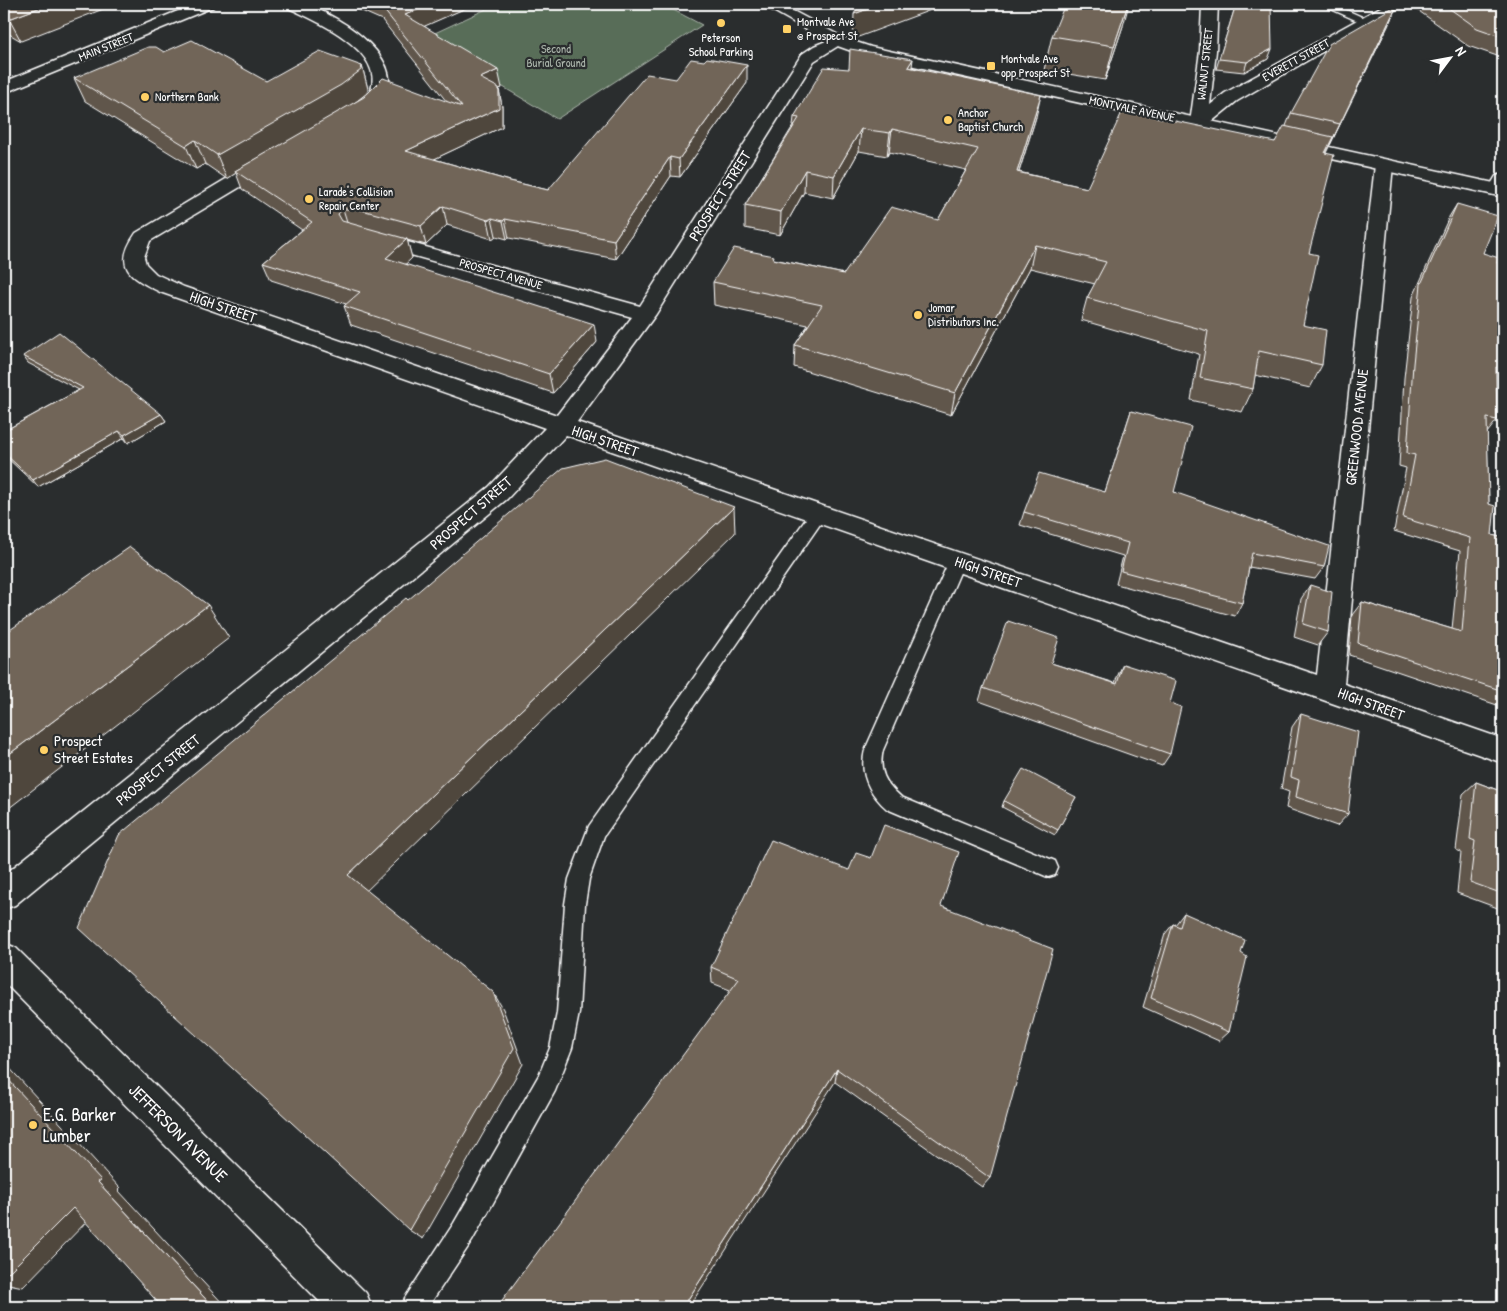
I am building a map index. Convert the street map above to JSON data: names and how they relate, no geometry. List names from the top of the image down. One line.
{"streets":{"street":["MAIN STREET","EVERETT STREET","WALNUT STREET","MONTVALE AVENUE","PROSPECT STREET","PROSPECT AVENUE","HIGH STREET","GREENWOOD AVENUE","JEFFERSON AVENUE"]},"crossings":[["EVERETT STREET","WALNUT STREET"],["EVERETT STREET","MONTVALE AVENUE"],["WALNUT STREET","MONTVALE AVENUE"],["MONTVALE AVENUE","PROSPECT STREET"],["MONTVALE AVENUE","GREENWOOD AVENUE"],["PROSPECT STREET","PROSPECT AVENUE"],["PROSPECT STREET","HIGH STREET"],["HIGH STREET","GREENWOOD AVENUE"]],"parks":["Second Burial Ground"],"places":{"other":["Peterson School Parking","Northern Bank","Anchor Baptist Church","Larade's Collision Repair Center","Jomar Distributors Inc.","Prospect Street Estates","E.G. Barker Lumber"],"transit":["Montvale Ave @ Prospect St","Montvale Ave opp Prospect St"]},"north":"top right"}
